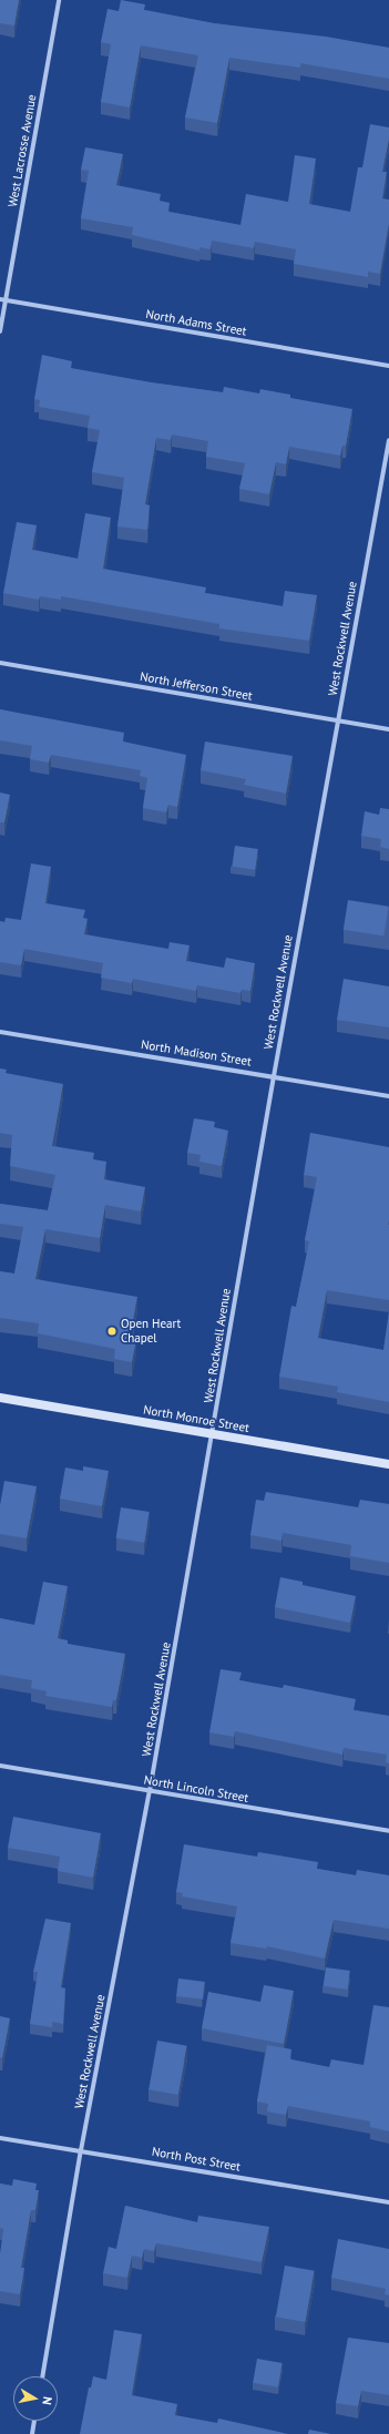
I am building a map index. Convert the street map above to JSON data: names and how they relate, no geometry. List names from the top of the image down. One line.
{"streets":{"main road":["North Monroe Street"],"street":["West Lacrosse Avenue","North Adams Street","West Rockwell Avenue","North Jefferson Street","North Madison Street","North Lincoln Street","North Post Street"]},"crossings":[["West Lacrosse Avenue","North Adams Street"],["West Rockwell Avenue","North Jefferson Street"],["West Rockwell Avenue","North Madison Street"],["West Rockwell Avenue","North Monroe Street"],["West Rockwell Avenue","North Lincoln Street"],["West Rockwell Avenue","North Post Street"]],"places":["Open Heart Chapel"],"north":"right"}
